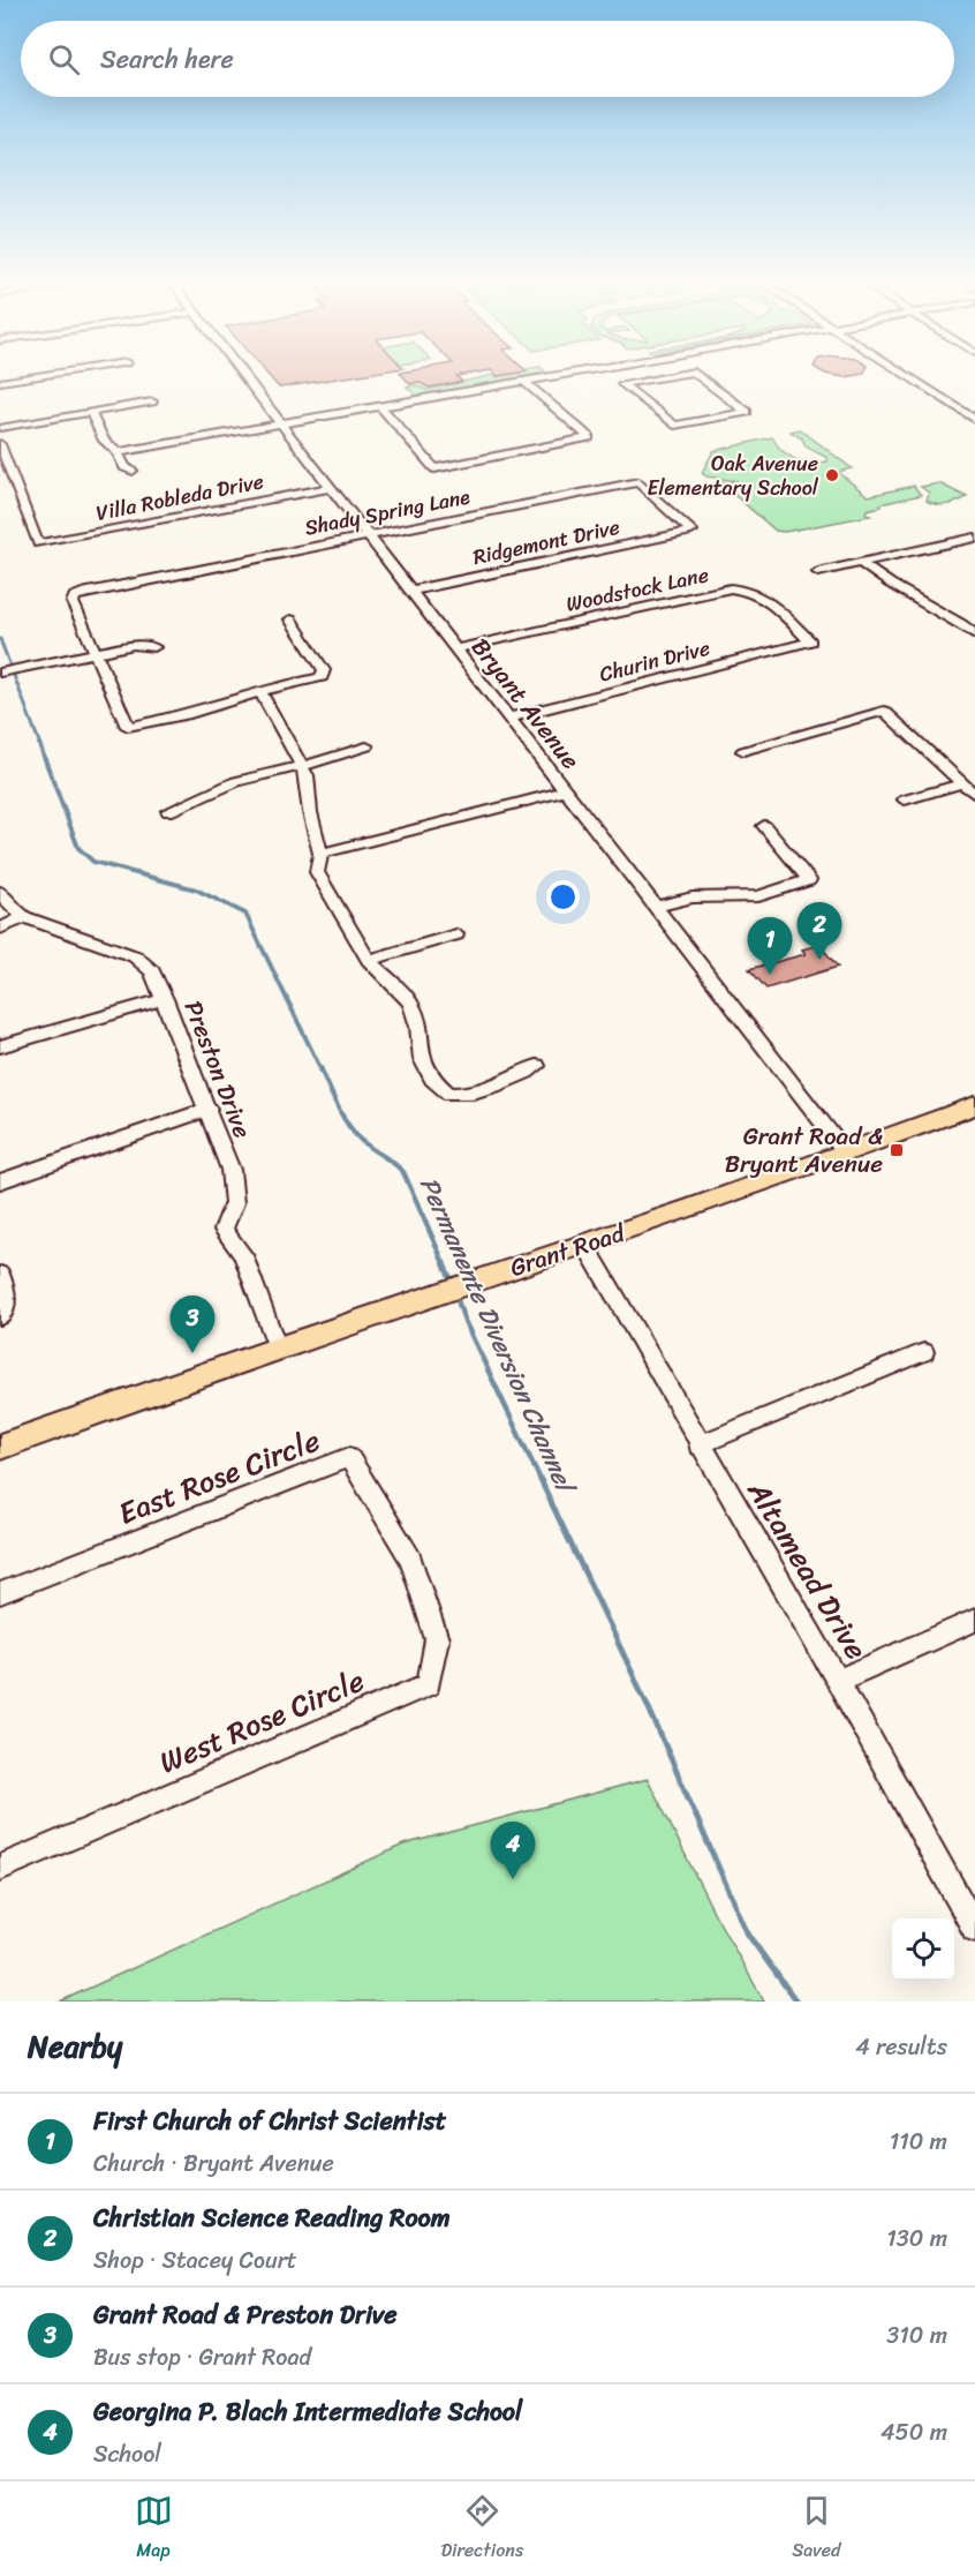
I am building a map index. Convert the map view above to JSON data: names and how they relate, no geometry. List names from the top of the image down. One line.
{"streets":{"main road":["Grant Road"],"street":["Villa Robleda Drive","Shady Spring Lane","Ridgemont Drive","Woodstock Lane","Churin Drive","Bryant Avenue","Preston Drive","East Rose Circle","Altamead Drive","West Rose Circle"]},"crossings":[["Villa Robleda Drive","Bryant Avenue"],["Shady Spring Lane","Ridgemont Drive"],["Shady Spring Lane","Bryant Avenue"],["Ridgemont Drive","Bryant Avenue"],["Woodstock Lane","Churin Drive"],["Woodstock Lane","Bryant Avenue"],["Churin Drive","Bryant Avenue"],["Bryant Avenue","Grant Road"],["Preston Drive","Grant Road"],["Grant Road","Altamead Drive"],["East Rose Circle","West Rose Circle"]],"water":["Permanente Diversion Channel"],"places":{"other":["Oak Avenue Elementary School"],"transit":["Grant Road & Bryant Avenue"]},"page":{"search":"Search here","pins":["2","1","3","4"],"heading":["Nearby","4 results"],"list":[{"mark":"1","name":"First Church of Christ Scientist","note":"Church · Bryant Avenue","value":"110 m"},{"mark":"2","name":"Christian Science Reading Room","note":"Shop · Stacey Court","value":"130 m"},{"mark":"3","name":"Grant Road & Preston Drive","note":"Bus stop · Grant Road","value":"310 m"},{"mark":"4","name":"Georgina P. Blach Intermediate School","note":"School","value":"450 m"}],"nav":["Map","Directions","Saved"]}}
